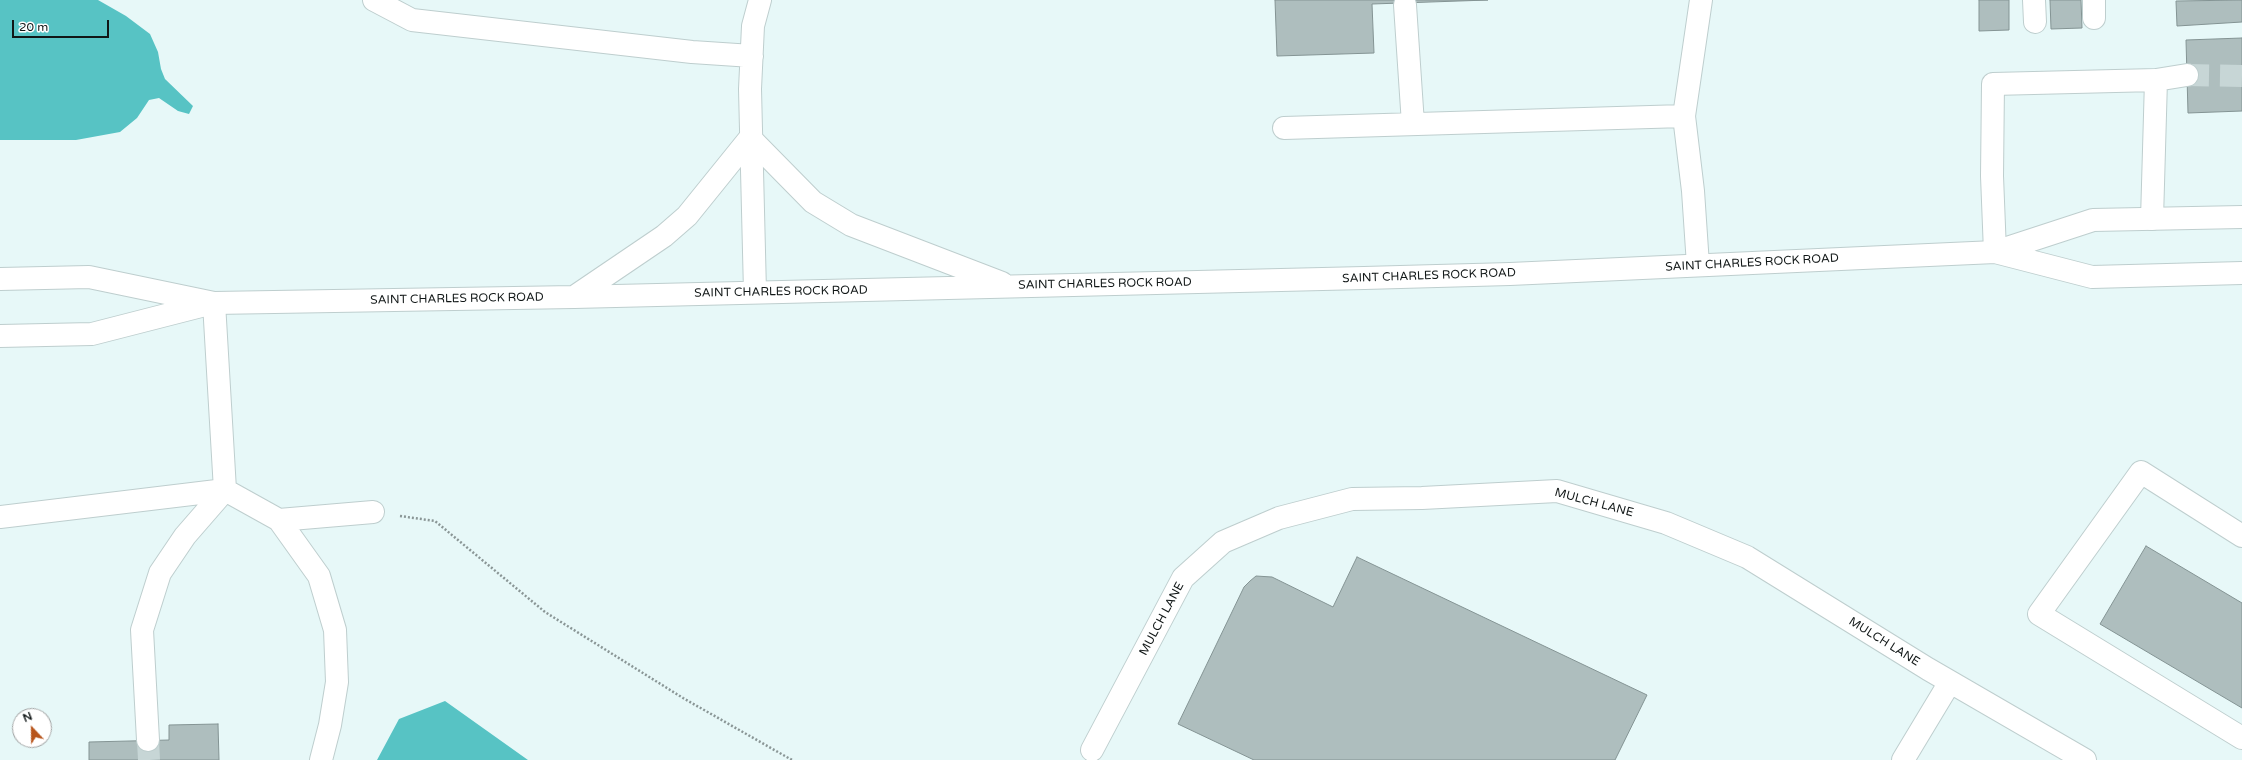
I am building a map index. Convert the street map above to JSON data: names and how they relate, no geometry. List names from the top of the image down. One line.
{"streets":{"main road":["SAINT CHARLES ROCK ROAD","MULCH LANE"]},"scale_bar":"20 m","north":"top"}
